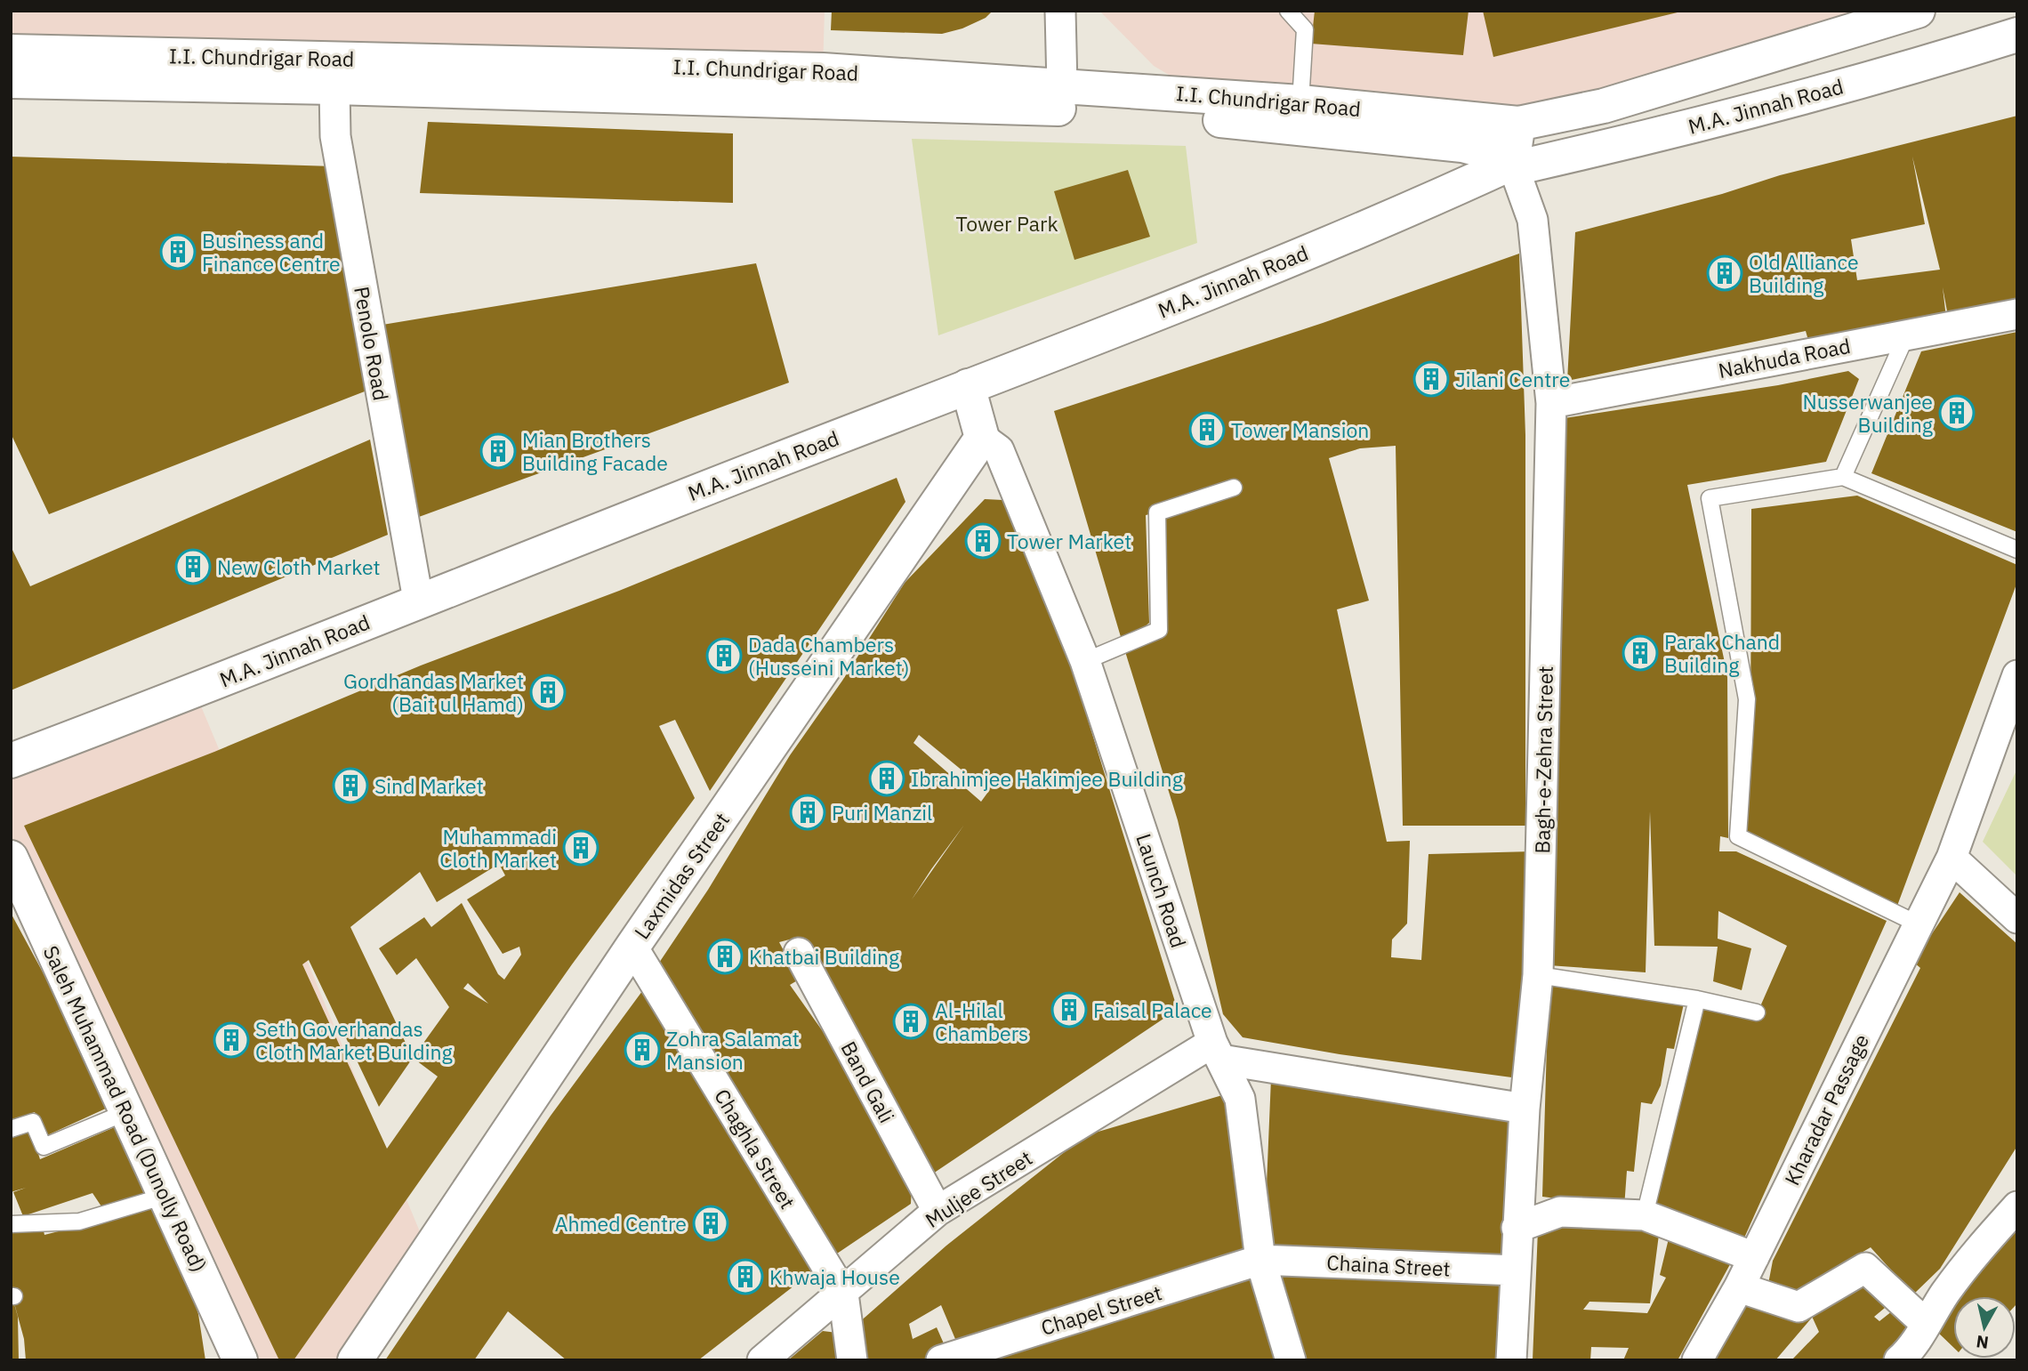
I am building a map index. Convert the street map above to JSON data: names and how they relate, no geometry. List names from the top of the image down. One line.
{"streets":{"main road":["I.I. Chundrigar Road","M.A. Jinnah Road","Laxmidas Street","Saleh Muhammad Road (Dunolly Road)"],"street":["Penolo Road","Nakhuda Road","Bagh-e-Zehra Street","Launch Road","Band Gali","Kharadar Passage","Chaghla Street","Muljee Street","Chaina Street","Chapel Street"]},"crossings":[["I.I. Chundrigar Road","M.A. Jinnah Road"],["I.I. Chundrigar Road","Penolo Road"],["I.I. Chundrigar Road","Bagh-e-Zehra Street"],["M.A. Jinnah Road","Penolo Road"],["M.A. Jinnah Road","Bagh-e-Zehra Street"],["Nakhuda Road","Bagh-e-Zehra Street"],["Bagh-e-Zehra Street","Chaina Street"],["Laxmidas Street","Launch Road"],["Laxmidas Street","Chaghla Street"],["Launch Road","Muljee Street"],["Launch Road","Chaina Street"],["Launch Road","Chapel Street"],["Band Gali","Muljee Street"],["Chaghla Street","Muljee Street"],["Chaina Street","Chapel Street"]],"parks":["Tower Park"],"places":{"building":["Business and Finance Centre","Old Alliance Building","Jilani Centre","Nusserwanjee Building","Tower Mansion","Mian Brothers Building Facade","Tower Market","New Cloth Market","Parak Chand Building","Dada Chambers (Husseini Market)","Gordhandas Market (Bait ul Hamd)","Ibrahimjee Hakimjee Building","Sind Market","Puri Manzil","Muhammadi Cloth Market","Khatbai Building","Faisal Palace","Al-Hilal Chambers","Seth Goverhandas Cloth Market Building","Zohra Salamat Mansion","Ahmed Centre","Khwaja House"]},"north":"bottom"}
